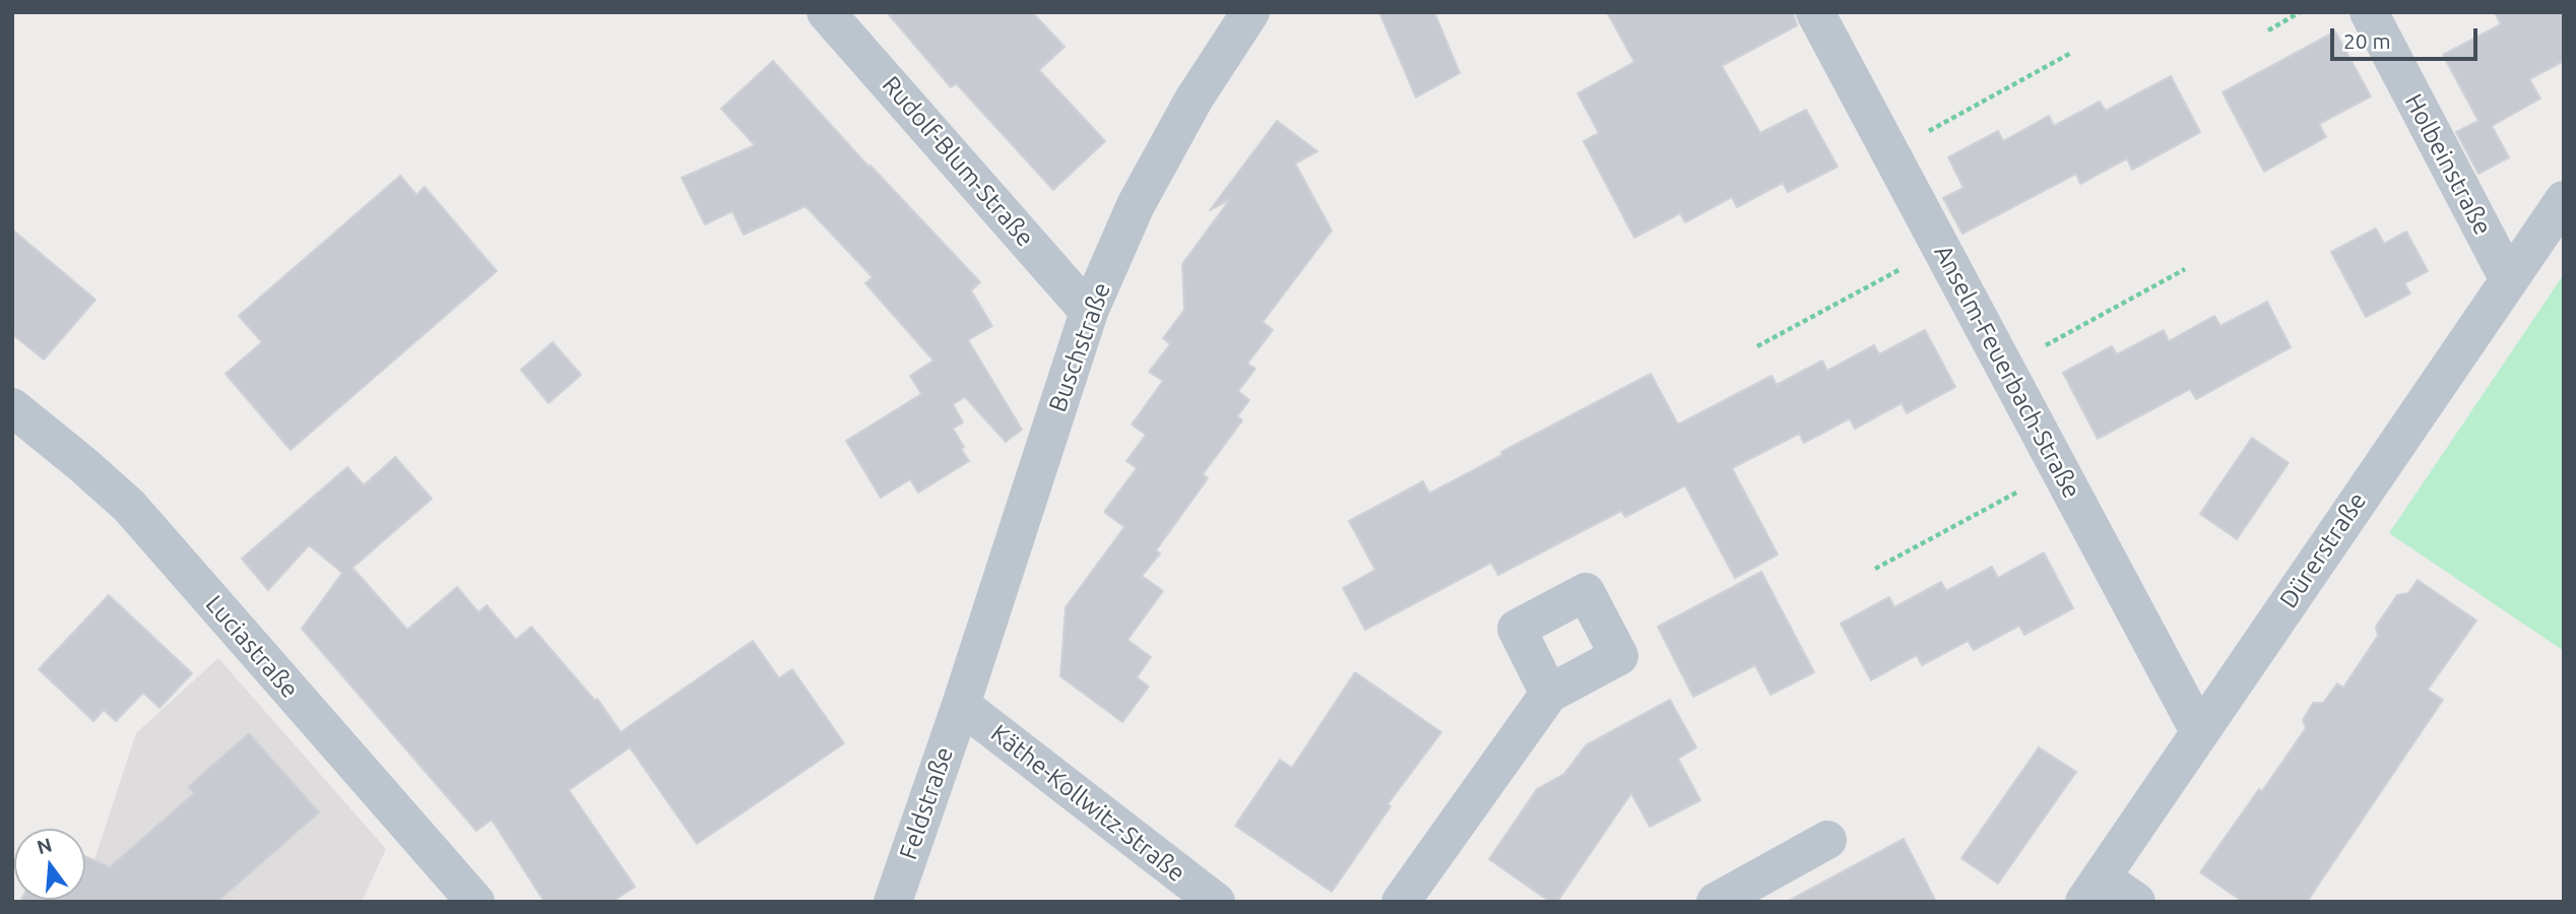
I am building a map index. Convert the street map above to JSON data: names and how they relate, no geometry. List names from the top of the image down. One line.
{"streets":{"street":["Rudolf-Blum-Straße","Holbeinstraße","Buschstraße","Anselm-Feuerbach-Straße","Dürerstraße","Luciastraße","Feldstraße","Käthe-Kollwitz-Straße"]},"crossings":[["Rudolf-Blum-Straße","Buschstraße"],["Holbeinstraße","Dürerstraße"],["Buschstraße","Feldstraße"],["Buschstraße","Käthe-Kollwitz-Straße"],["Anselm-Feuerbach-Straße","Dürerstraße"],["Feldstraße","Käthe-Kollwitz-Straße"]],"scale_bar":"20 m","north":"top"}
